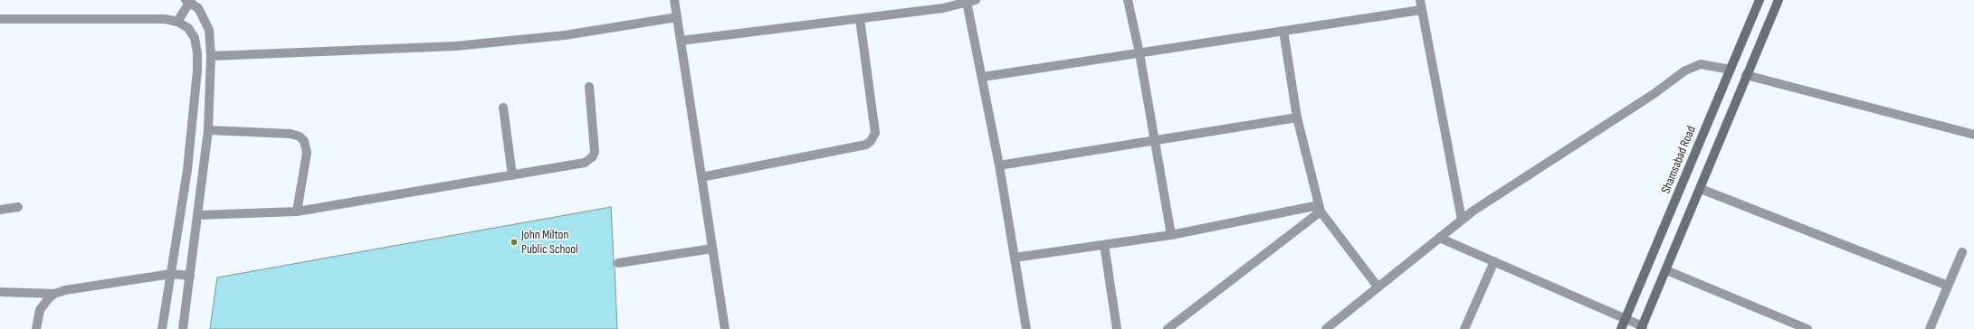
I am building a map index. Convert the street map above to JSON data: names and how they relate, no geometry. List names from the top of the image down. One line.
{"streets":{"main road":["Shamsabad Road"]},"places":["John Milton Public School"]}
